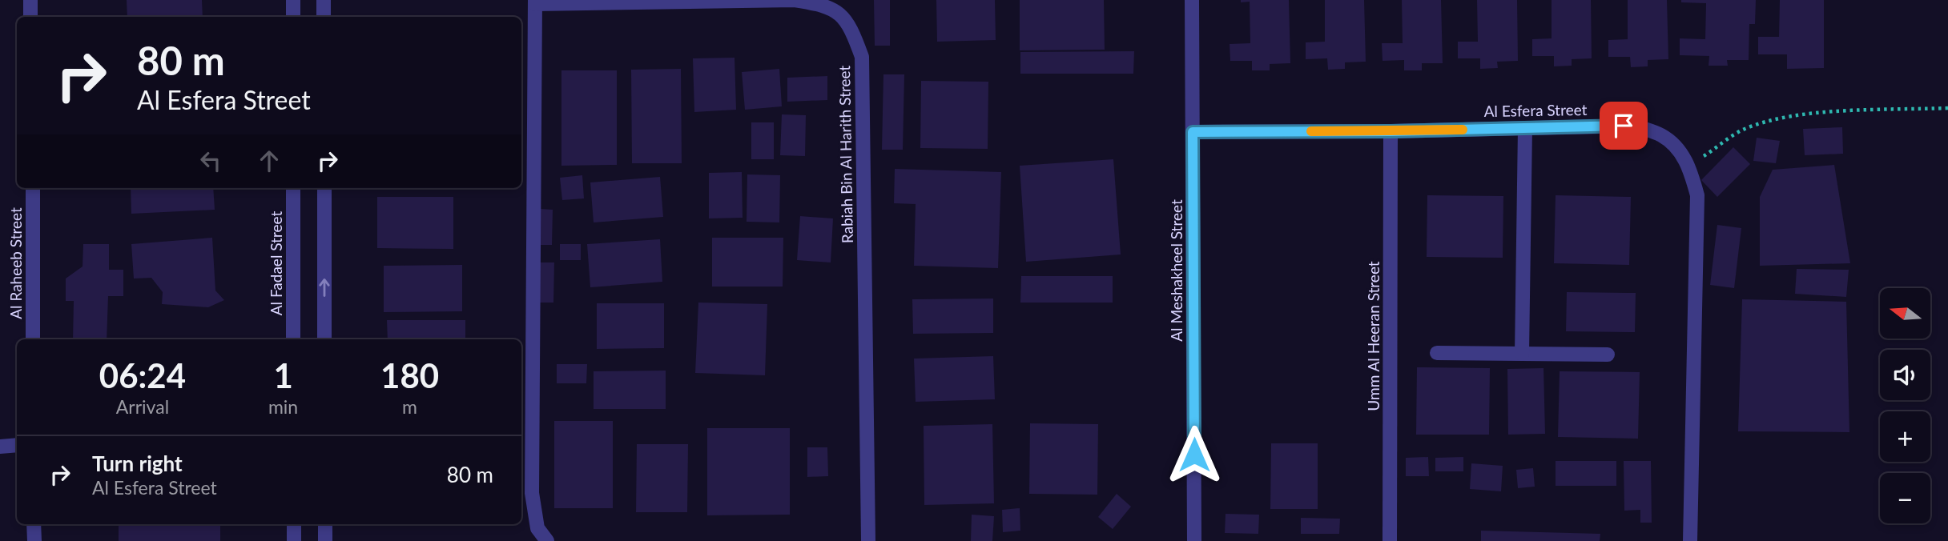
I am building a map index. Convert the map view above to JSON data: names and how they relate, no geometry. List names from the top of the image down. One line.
{"streets":{"street":["Al Esfera Street","Rabiah Bin Al Harith Street","Al Raheeb Street","Al Fadael Street","Al Meshakheel Street","Umm Al Heeran Street"]},"crossings":[["Al Esfera Street","Al Meshakheel Street"],["Al Esfera Street","Umm Al Heeran Street"]],"north":"left","page":{"turn":["80 m","Al Esfera Street"],"map_buttons":["+","−"],"eta":["06:24","Arrival","1","min","180","m"],"list":[{"name":"Turn right","note":"Al Esfera Street","value":"80 m"}]}}
